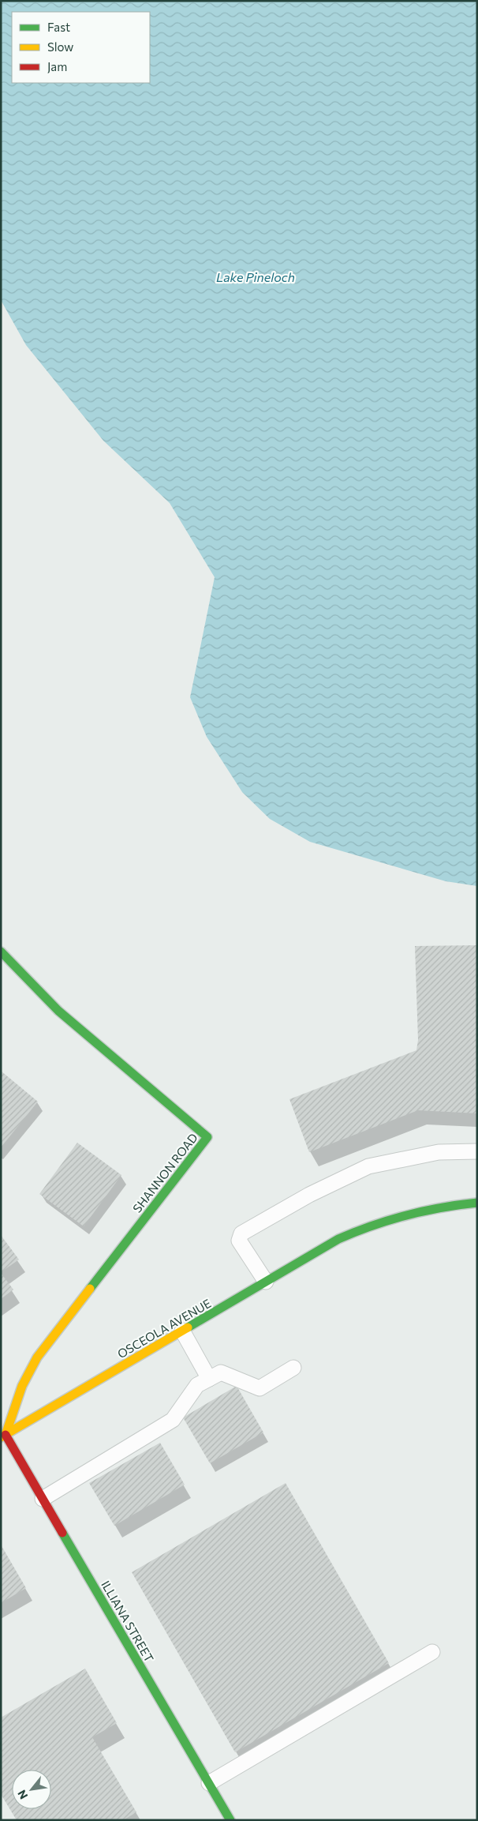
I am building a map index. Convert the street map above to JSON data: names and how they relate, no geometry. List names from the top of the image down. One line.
{"streets":{"street":["SHANNON ROAD","OSCEOLA AVENUE","ILLIANA STREET"]},"crossings":[["SHANNON ROAD","OSCEOLA AVENUE"],["SHANNON ROAD","ILLIANA STREET"],["OSCEOLA AVENUE","ILLIANA STREET"]],"water":["Lake Pineloch"],"legend":["Fast","Slow","Jam"],"north":"bottom left"}
